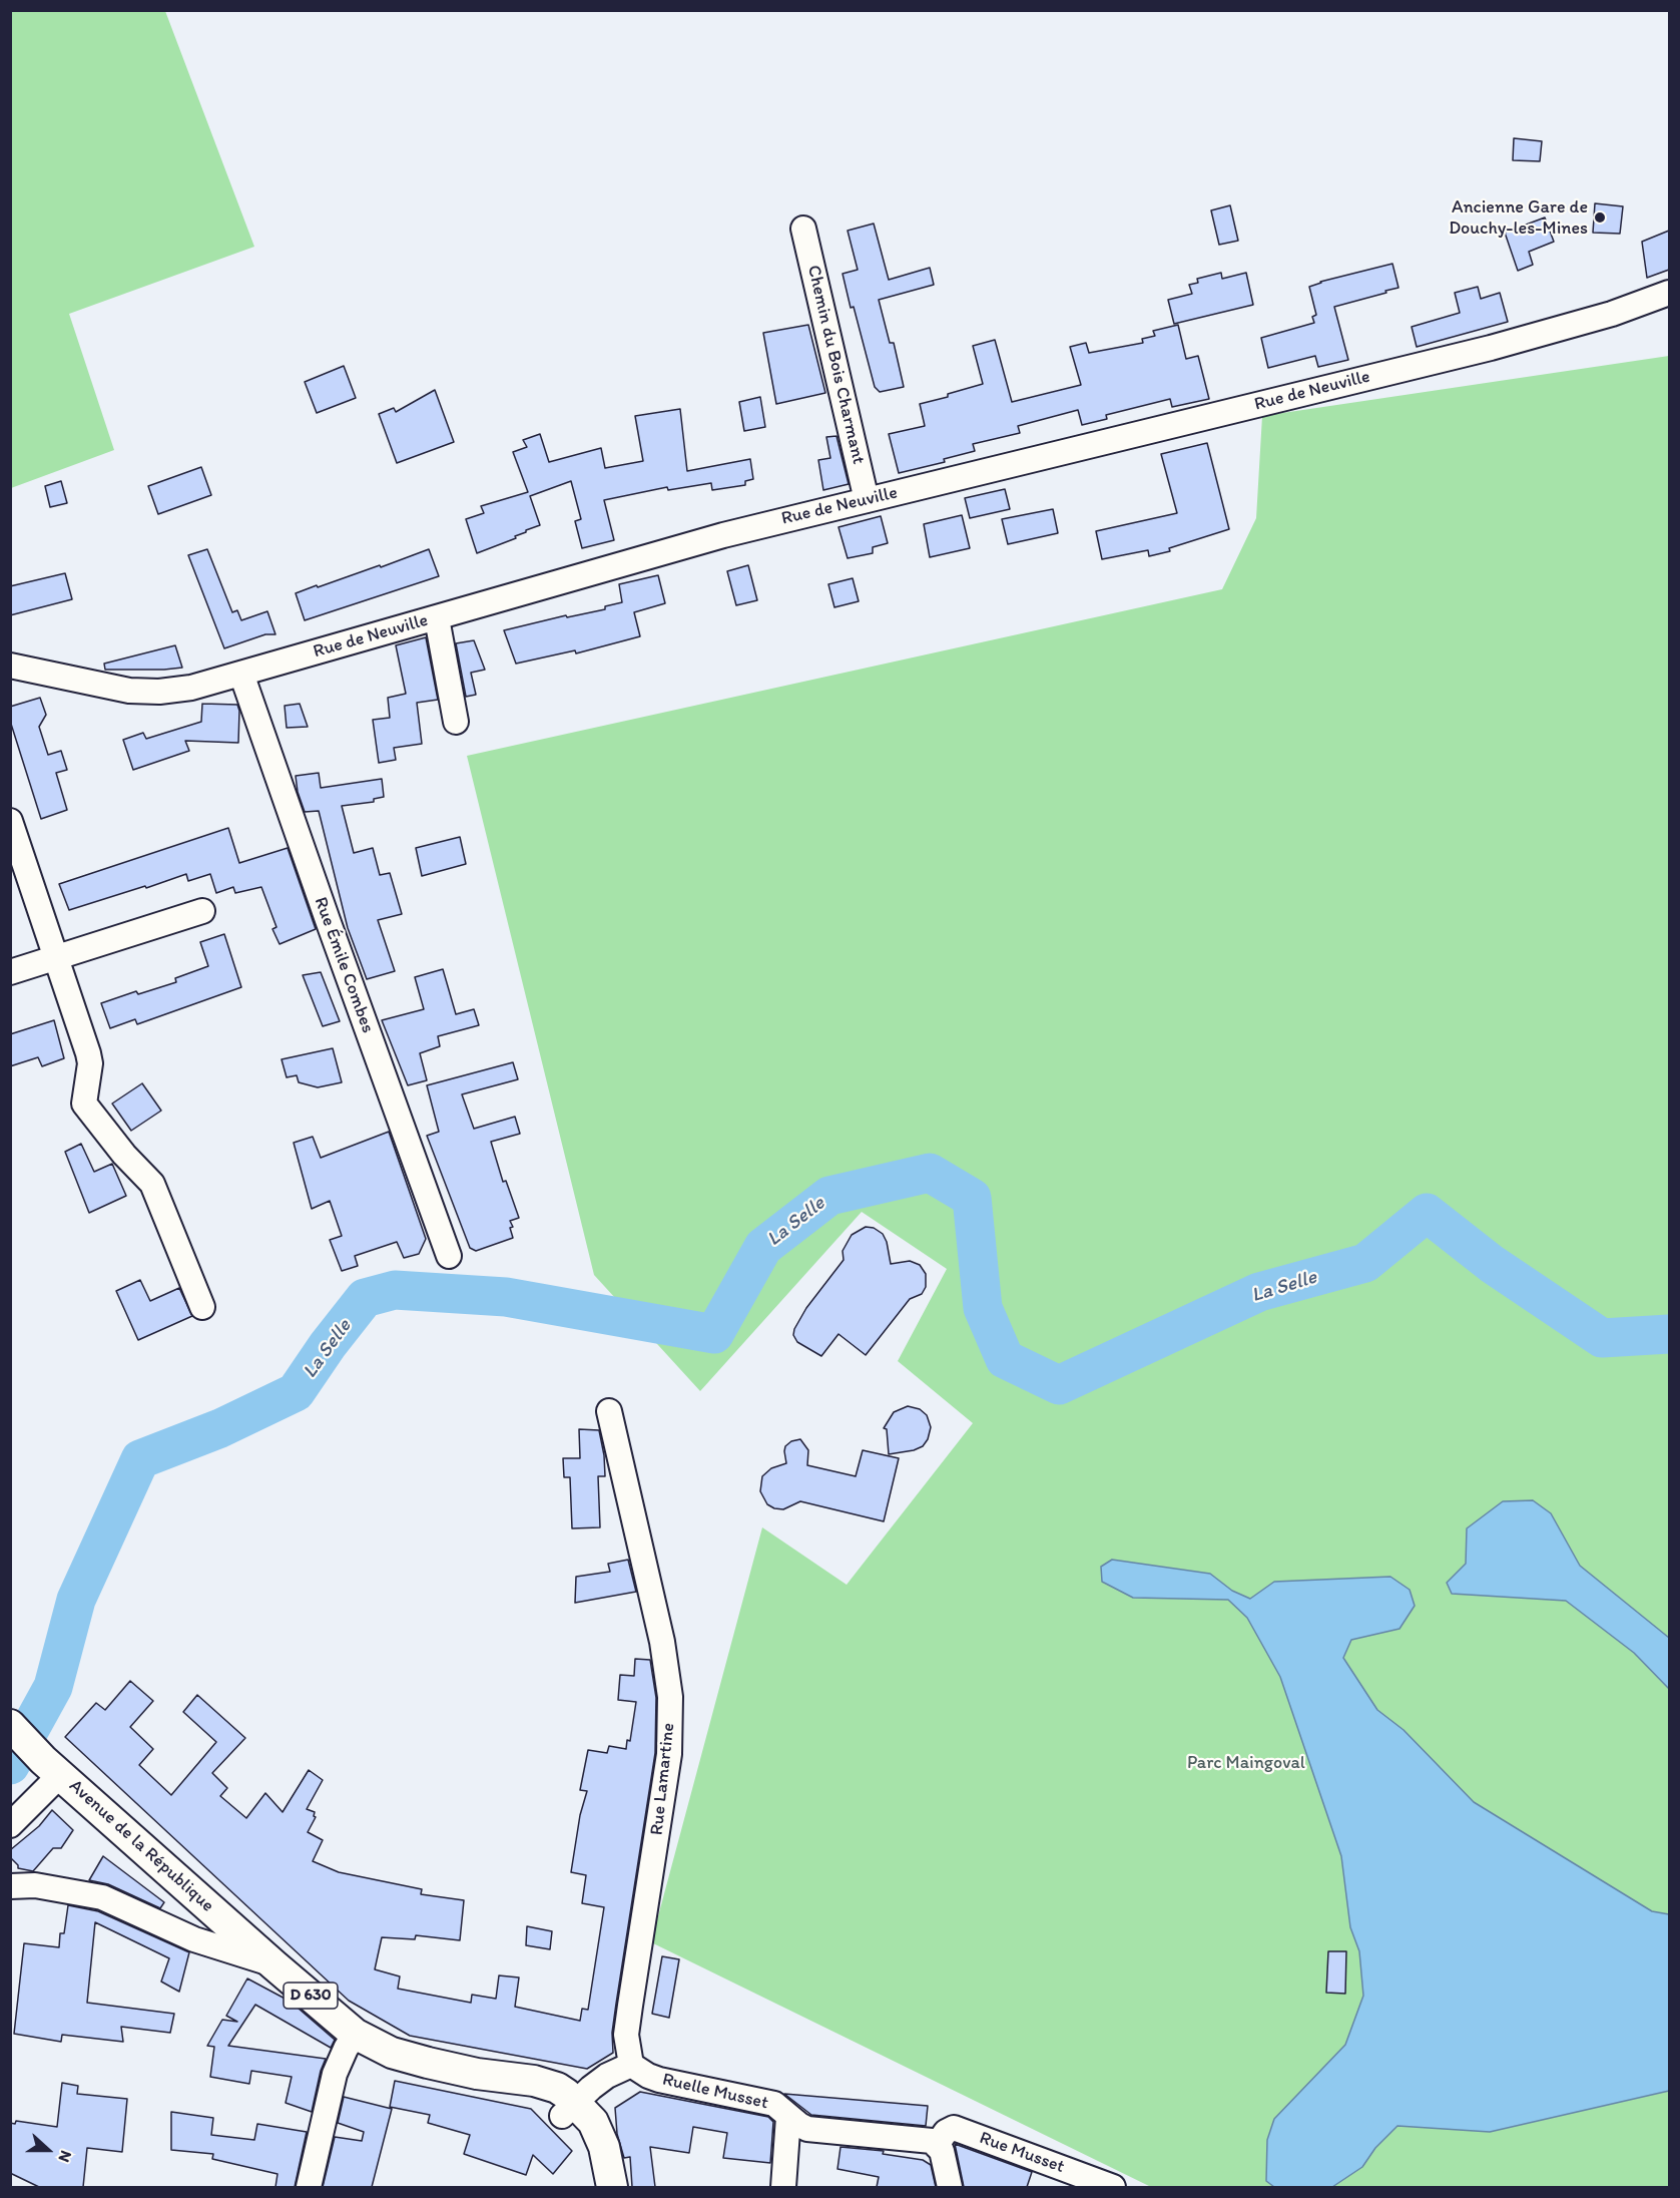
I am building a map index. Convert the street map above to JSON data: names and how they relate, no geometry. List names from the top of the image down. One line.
{"streets":{"main road":["Avenue de la République","D 630"],"street":["Chemin du Bois Charmant","Rue de Neuville","Rue Émile Combes","Rue Lamartine","Ruelle Musset","Rue Musset"]},"crossings":[["Chemin du Bois Charmant","Rue de Neuville"],["Rue de Neuville","Rue Émile Combes"],["Rue Lamartine","Ruelle Musset"],["Ruelle Musset","Rue Musset"]],"water":["La Selle"],"parks":["Parc Maingoval"],"places":["Ancienne Gare de Douchy-les-Mines"],"north":"right"}
